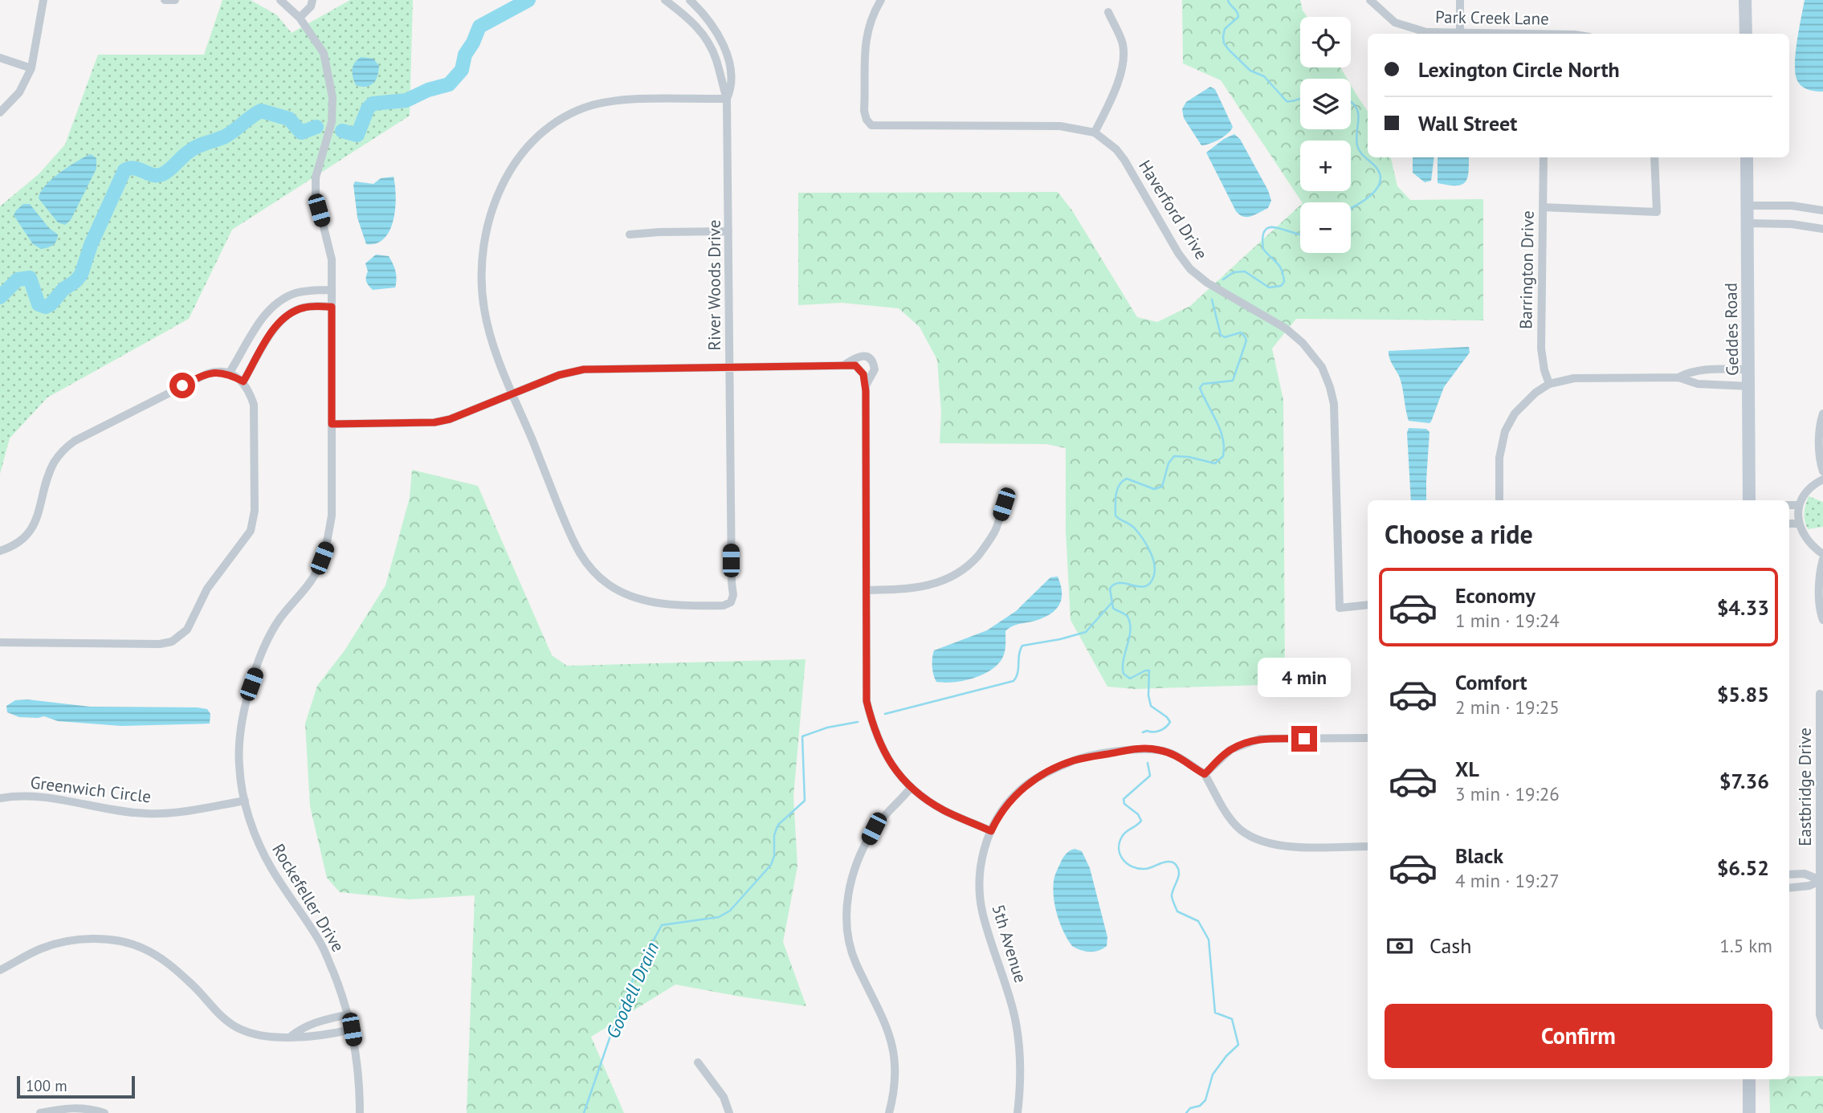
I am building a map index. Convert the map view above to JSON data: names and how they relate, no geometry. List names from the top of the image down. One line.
{"streets":{"main road":["Geddes Road"],"street":["Park Creek Lane","Haverford Drive","Barrington Drive","River Woods Drive","Eastbridge Drive","Greenwich Circle","Rockefeller Drive","5th Avenue"]},"crossings":[["Greenwich Circle","Rockefeller Drive"]],"water":["Goodell Drain"],"scale_bar":"100 m","page":{"map_buttons":["+","−"],"banner":["Lexington Circle North","Wall Street"],"heading":"Choose a ride","list":[{"name":"Economy","note":"1 min · 19:24","value":"$4.33"},{"name":"Comfort","note":"2 min · 19:25","value":"$5.85"},{"name":"XL","note":"3 min · 19:26","value":"$7.36"},{"name":"Black","note":"4 min · 19:27","value":"$6.52"}],"bubble":"4 min","pay":["Cash","1.5 km"],"buttons":"Confirm","scale":"100 m"}}
